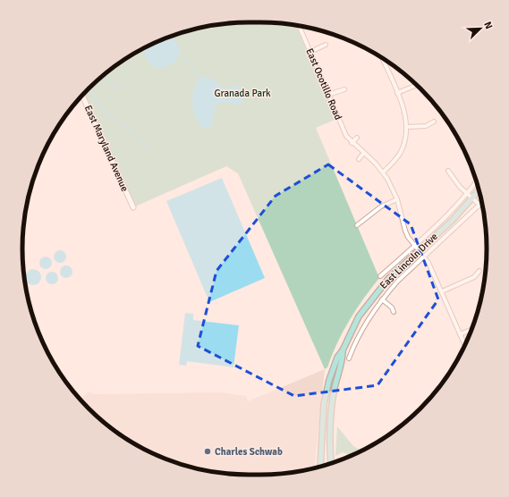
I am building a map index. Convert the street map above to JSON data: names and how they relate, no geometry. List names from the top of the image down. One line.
{"streets":{"main road":["East Lincoln Drive"],"street":["East Ocotillo Road","East Maryland Avenue"]},"crossings":[["East Ocotillo Road","East Lincoln Drive"]],"parks":["Granada Park"],"places":["Charles Schwab"],"north":"top right"}
